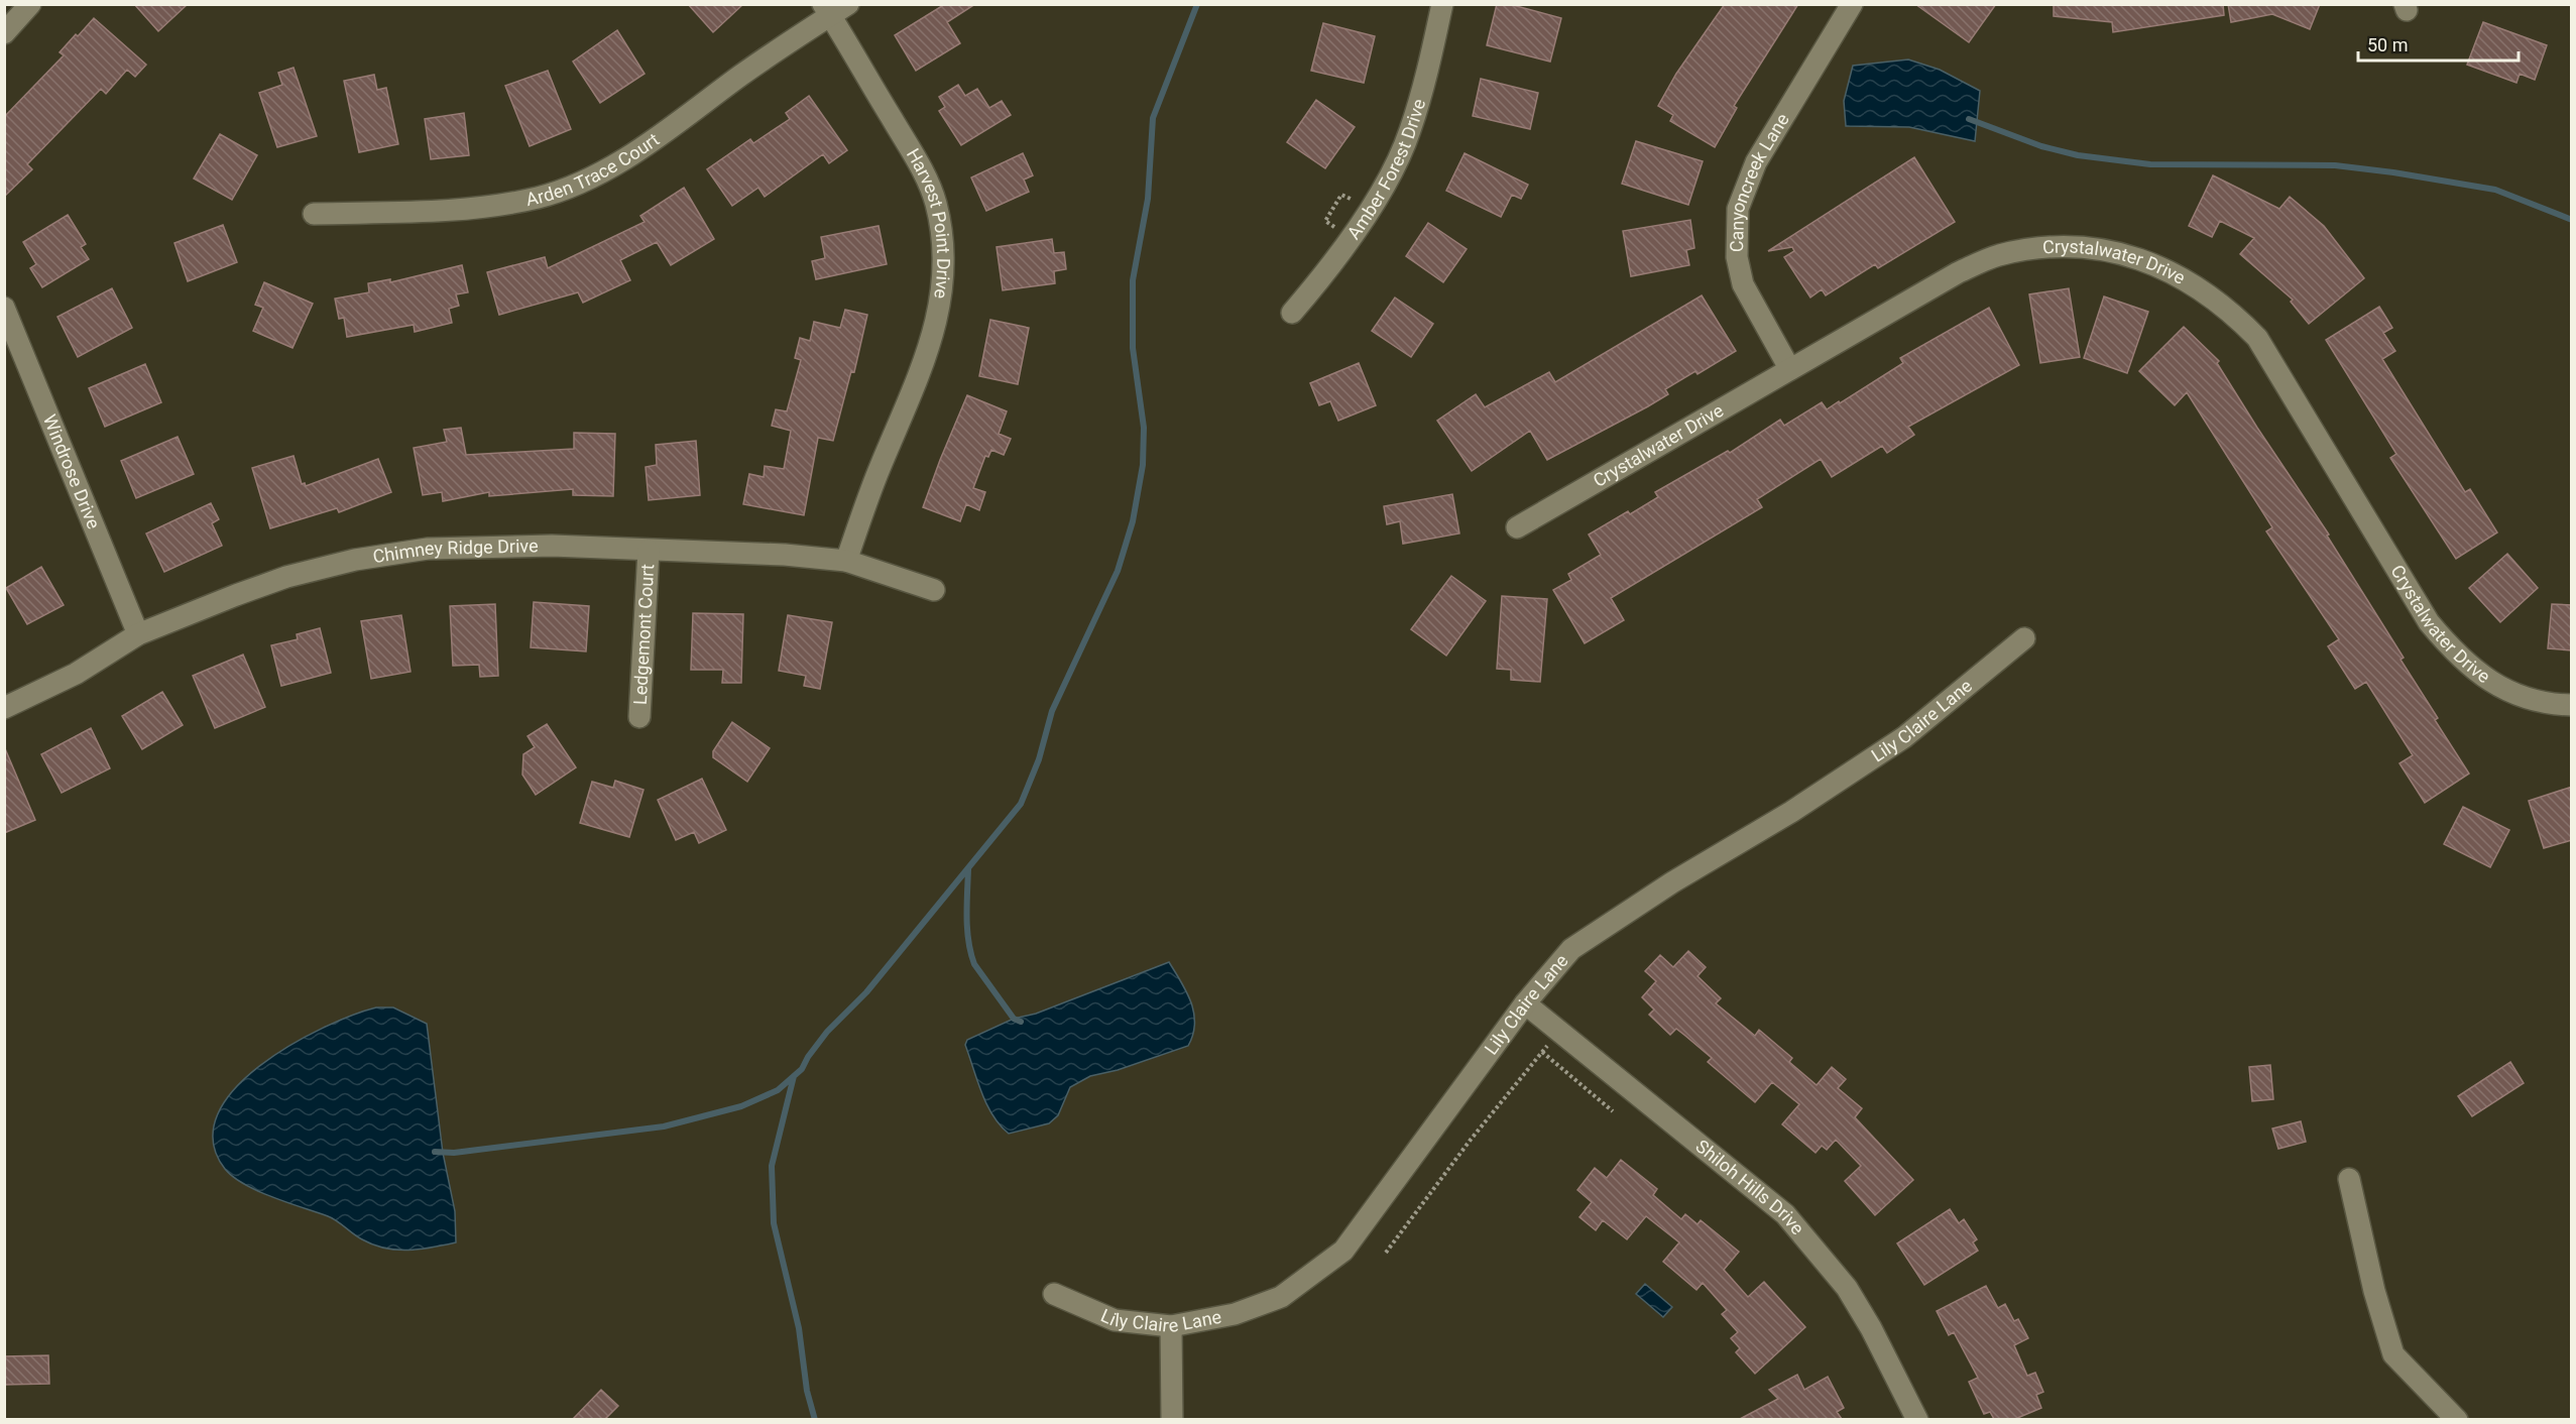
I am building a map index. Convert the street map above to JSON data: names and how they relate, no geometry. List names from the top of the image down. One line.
{"streets":{"street":["Arden Trace Court","Amber Forest Drive","Canyoncreek Lane","Harvest Point Drive","Crystalwater Drive","Windrose Drive","Chimney Ridge Drive","Ledgemont Court","Lily Claire Lane","Shiloh Hills Drive"]},"crossings":[["Arden Trace Court","Harvest Point Drive"],["Canyoncreek Lane","Crystalwater Drive"],["Harvest Point Drive","Chimney Ridge Drive"],["Windrose Drive","Chimney Ridge Drive"],["Chimney Ridge Drive","Ledgemont Court"],["Lily Claire Lane","Shiloh Hills Drive"]],"scale_bar":"50 m"}
